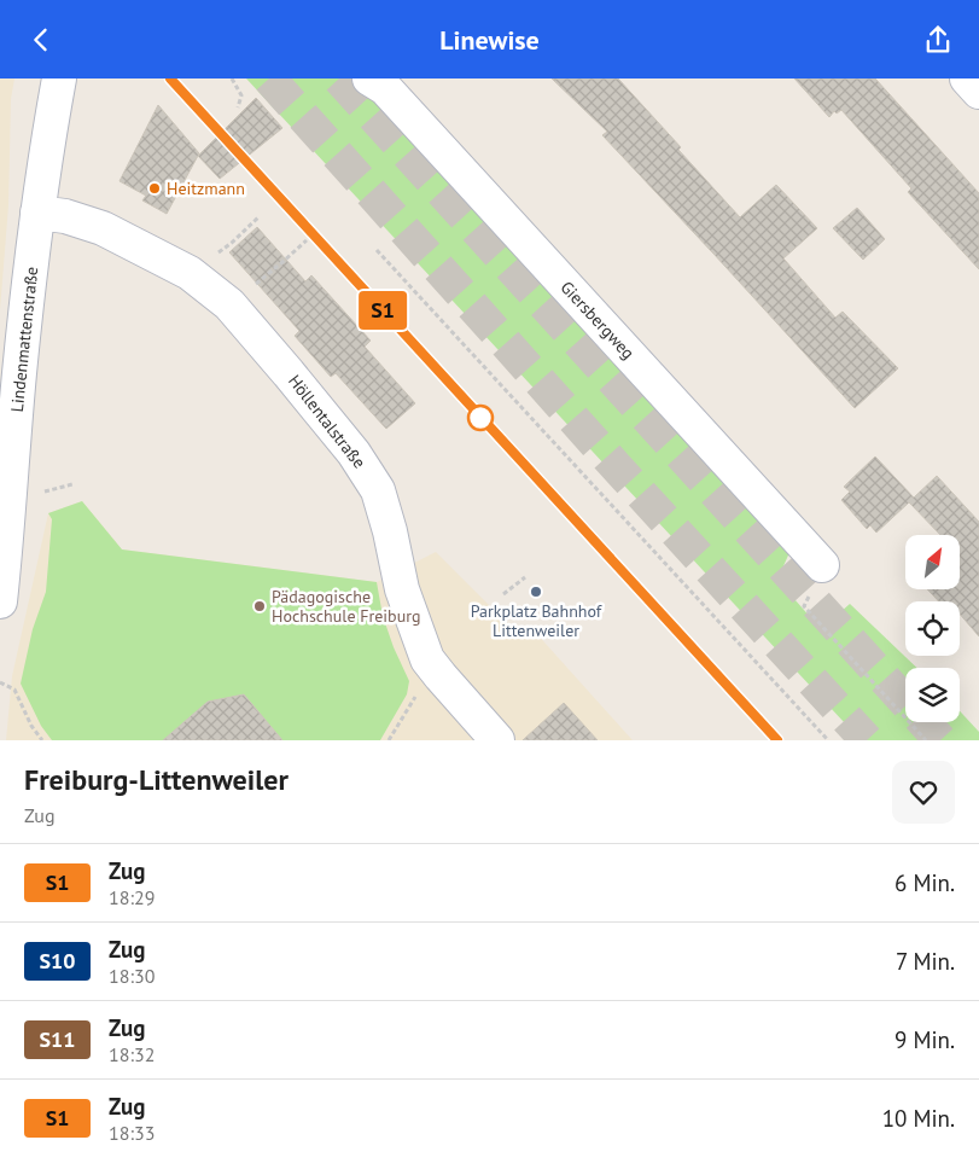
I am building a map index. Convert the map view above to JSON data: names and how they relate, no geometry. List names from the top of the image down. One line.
{"streets":{"street":["Giersbergweg","Lindenmattenstraße","Höllentalstraße"]},"crossings":[["Lindenmattenstraße","Höllentalstraße"]],"places":["Heitzmann","Parkplatz Bahnhof Littenweiler","Pädagogische Hochschule Freiburg"],"north":"top right","page":{"header":"Linewise","on_map":"S1","heading":["Freiburg-Littenweiler","Zug"],"list":[{"mark":"S1","name":"Zug","note":"18:29","value":"6 Min."},{"mark":"S10","name":"Zug","note":"18:30","value":"7 Min."},{"mark":"S11","name":"Zug","note":"18:32","value":"9 Min."},{"mark":"S1","name":"Zug","note":"18:33","value":"10 Min."}]}}
